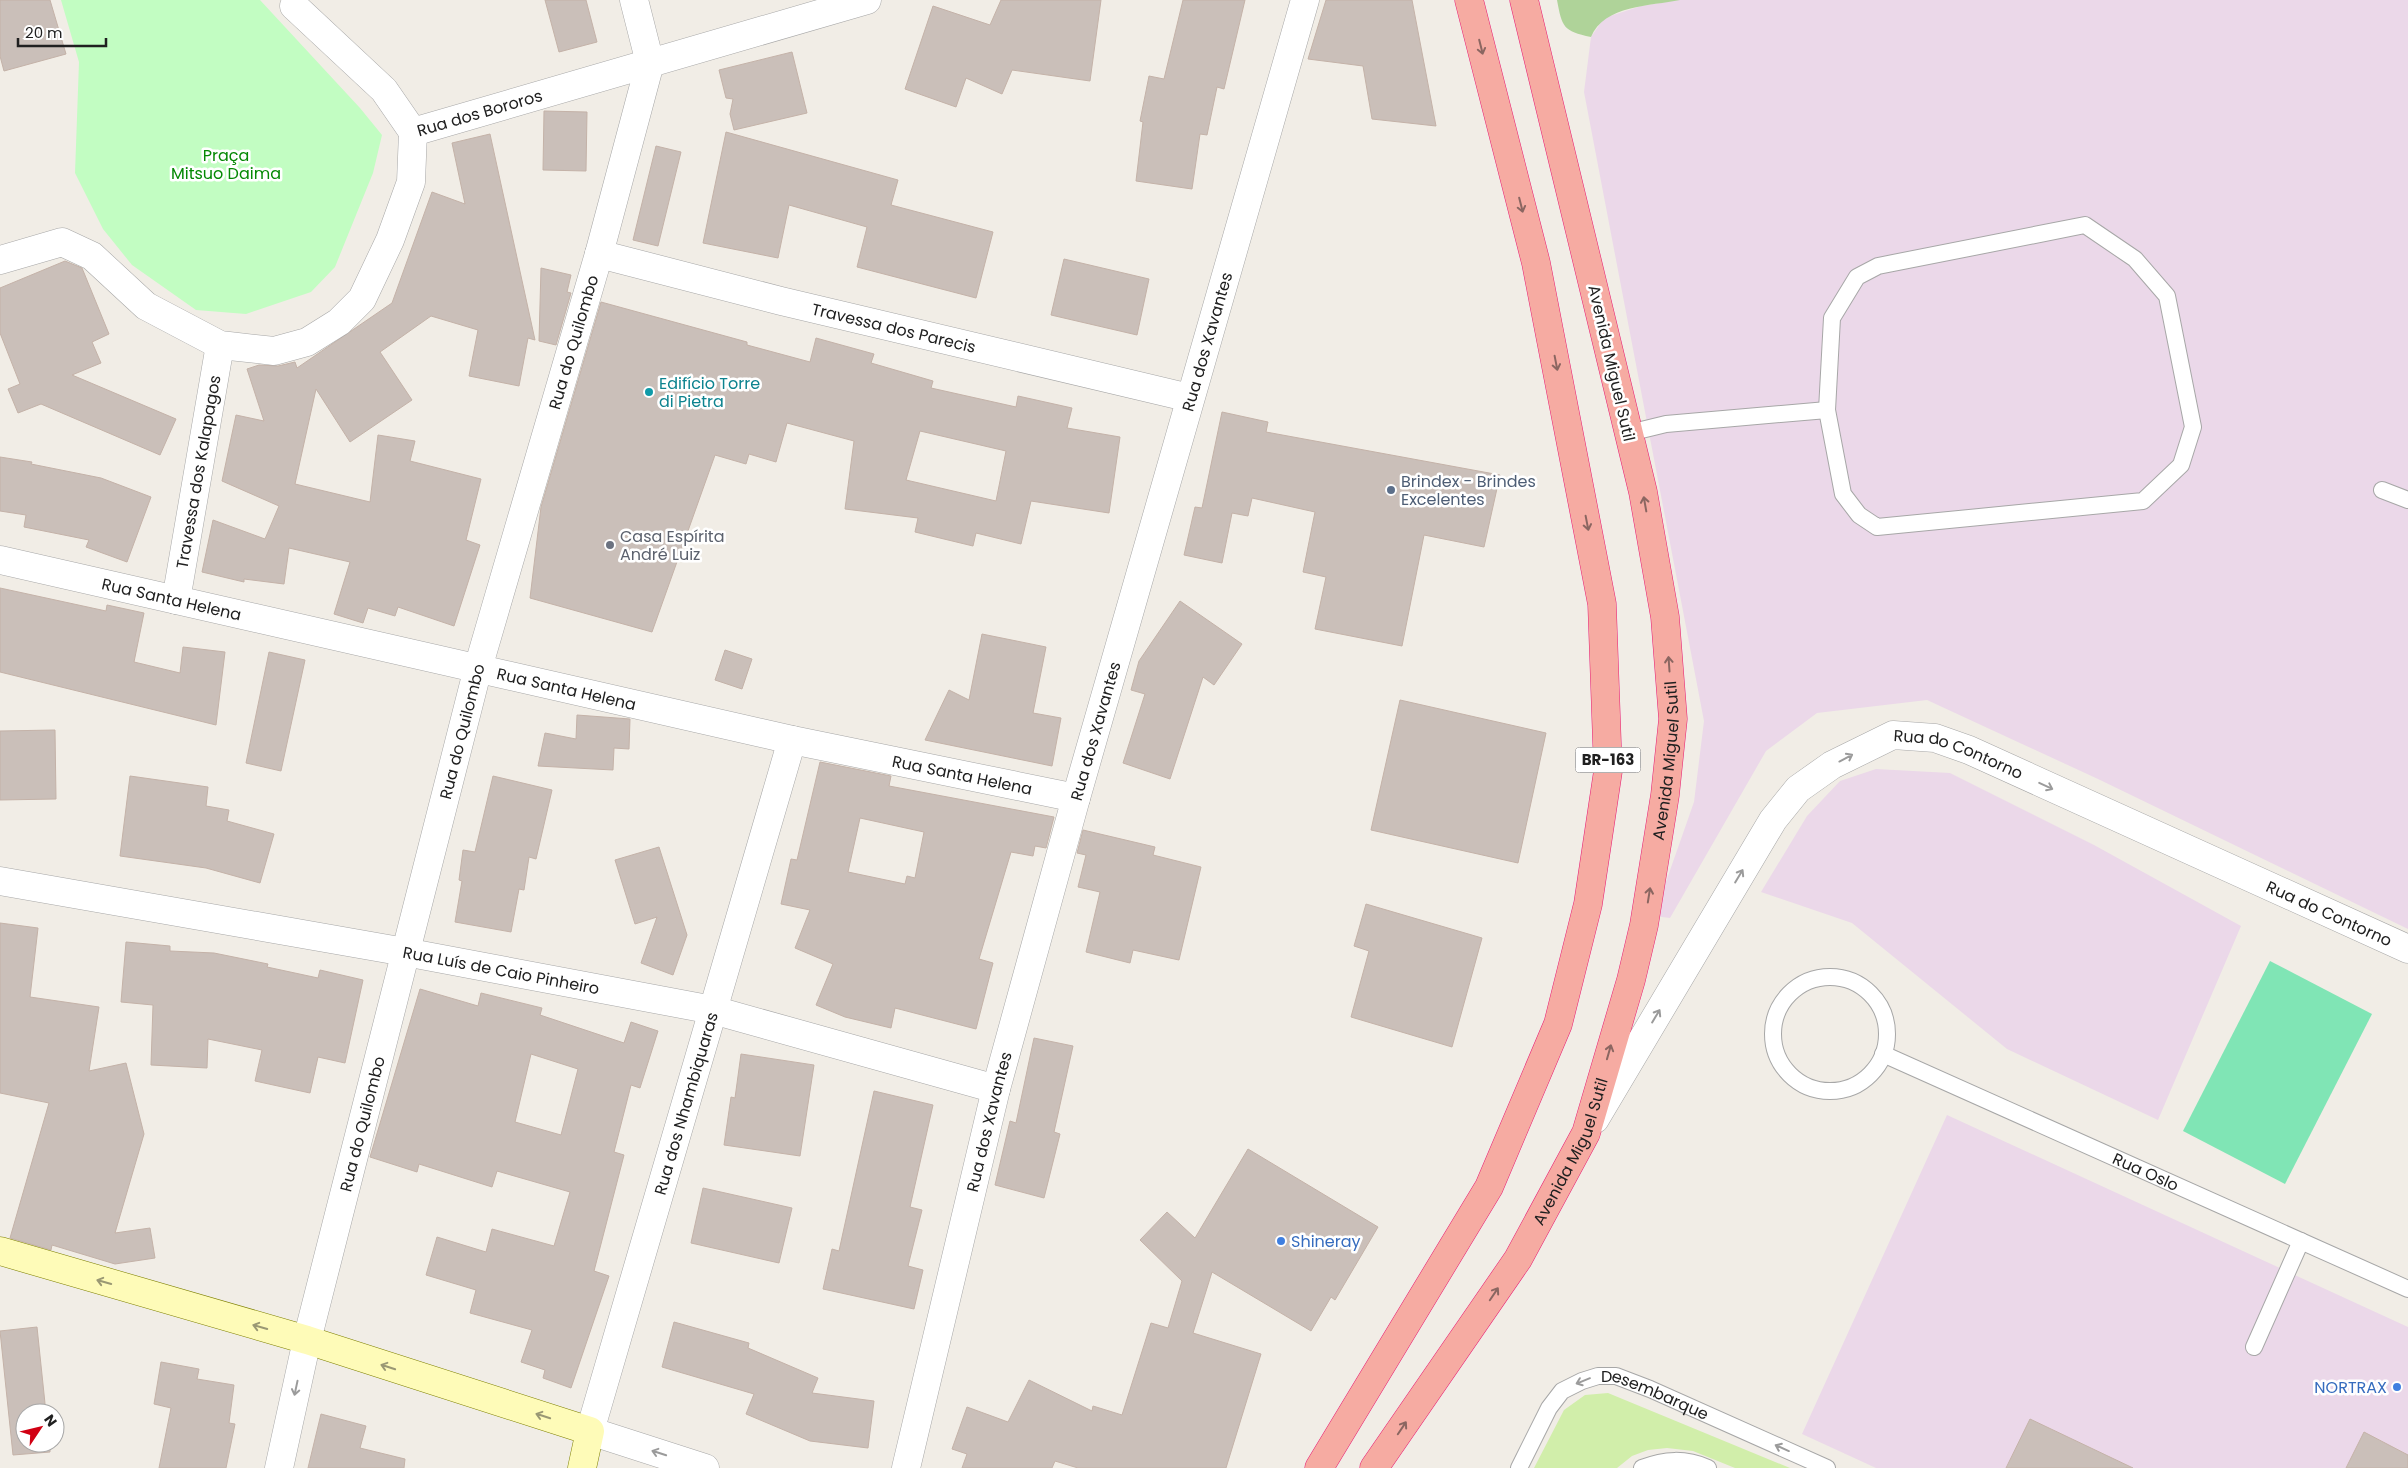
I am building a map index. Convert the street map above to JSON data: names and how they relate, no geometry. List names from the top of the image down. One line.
{"streets":{"highway":["Avenida Miguel Sutil","BR-163"],"main road":["Rua dos Nhambiquaras"],"street":["Rua dos Bororos","Travessa dos Parecis","Rua do Quilombo","Rua dos Xavantes","Travessa dos Kalapagos","Rua Santa Helena","Rua do Contorno","Rua Luís de Caio Pinheiro"],"lane":["Rua Oslo","Desembarque"]},"crossings":[["Rua dos Bororos","Rua do Quilombo"],["Rua dos Bororos","Travessa dos Kalapagos"],["Travessa dos Parecis","Rua do Quilombo"],["Travessa dos Parecis","Rua dos Xavantes"],["Rua do Quilombo","Rua Santa Helena"],["Rua do Quilombo","Rua Luís de Caio Pinheiro"],["Rua dos Xavantes","Rua Santa Helena"],["Rua dos Xavantes","Rua Luís de Caio Pinheiro"],["Avenida Miguel Sutil","Rua do Contorno"],["Travessa dos Kalapagos","Rua Santa Helena"],["Rua Santa Helena","Rua dos Nhambiquaras"],["Rua Luís de Caio Pinheiro","Rua dos Nhambiquaras"]],"one_way":["Desembarque"],"parks":["Praça Mitsuo Daima"],"places":["Edifício Torre di Pietra","Brindex - Brindes Excelentes","Casa Espírita André Luiz","Shineray","NORTRAX"],"scale_bar":"20 m","north":"top right"}
